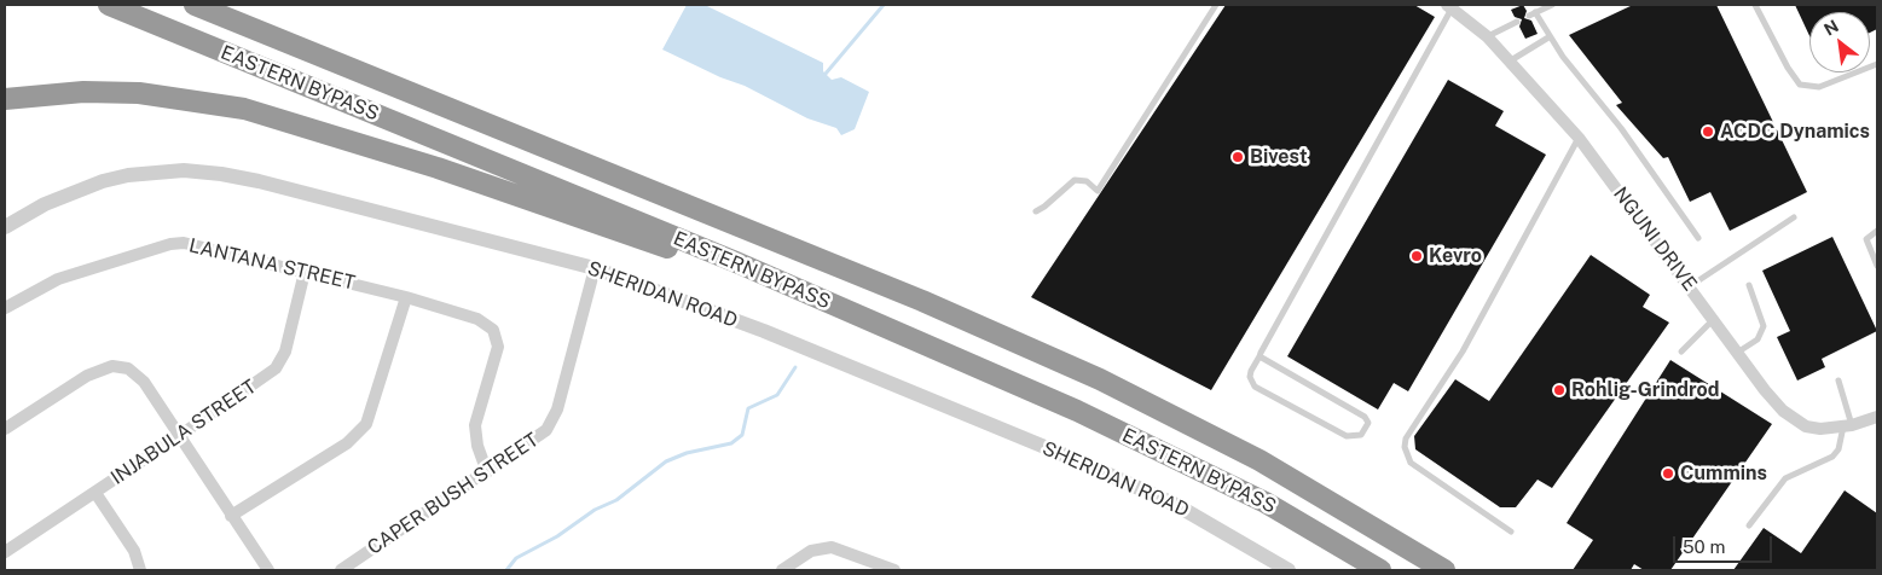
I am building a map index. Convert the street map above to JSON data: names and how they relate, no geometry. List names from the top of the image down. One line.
{"streets":{"highway":["EASTERN BYPASS"],"street":["NGUNI DRIVE","LANTANA STREET","SHERIDAN ROAD","INJABULA STREET","CAPER BUSH STREET"]},"crossings":[["LANTANA STREET","INJABULA STREET"],["LANTANA STREET","CAPER BUSH STREET"],["SHERIDAN ROAD","CAPER BUSH STREET"]],"places":["ACDC Dynamics","Bivest","Kevro","Rohlig-Grindrod","Cummins"],"scale_bar":"50 m","north":"top left"}
